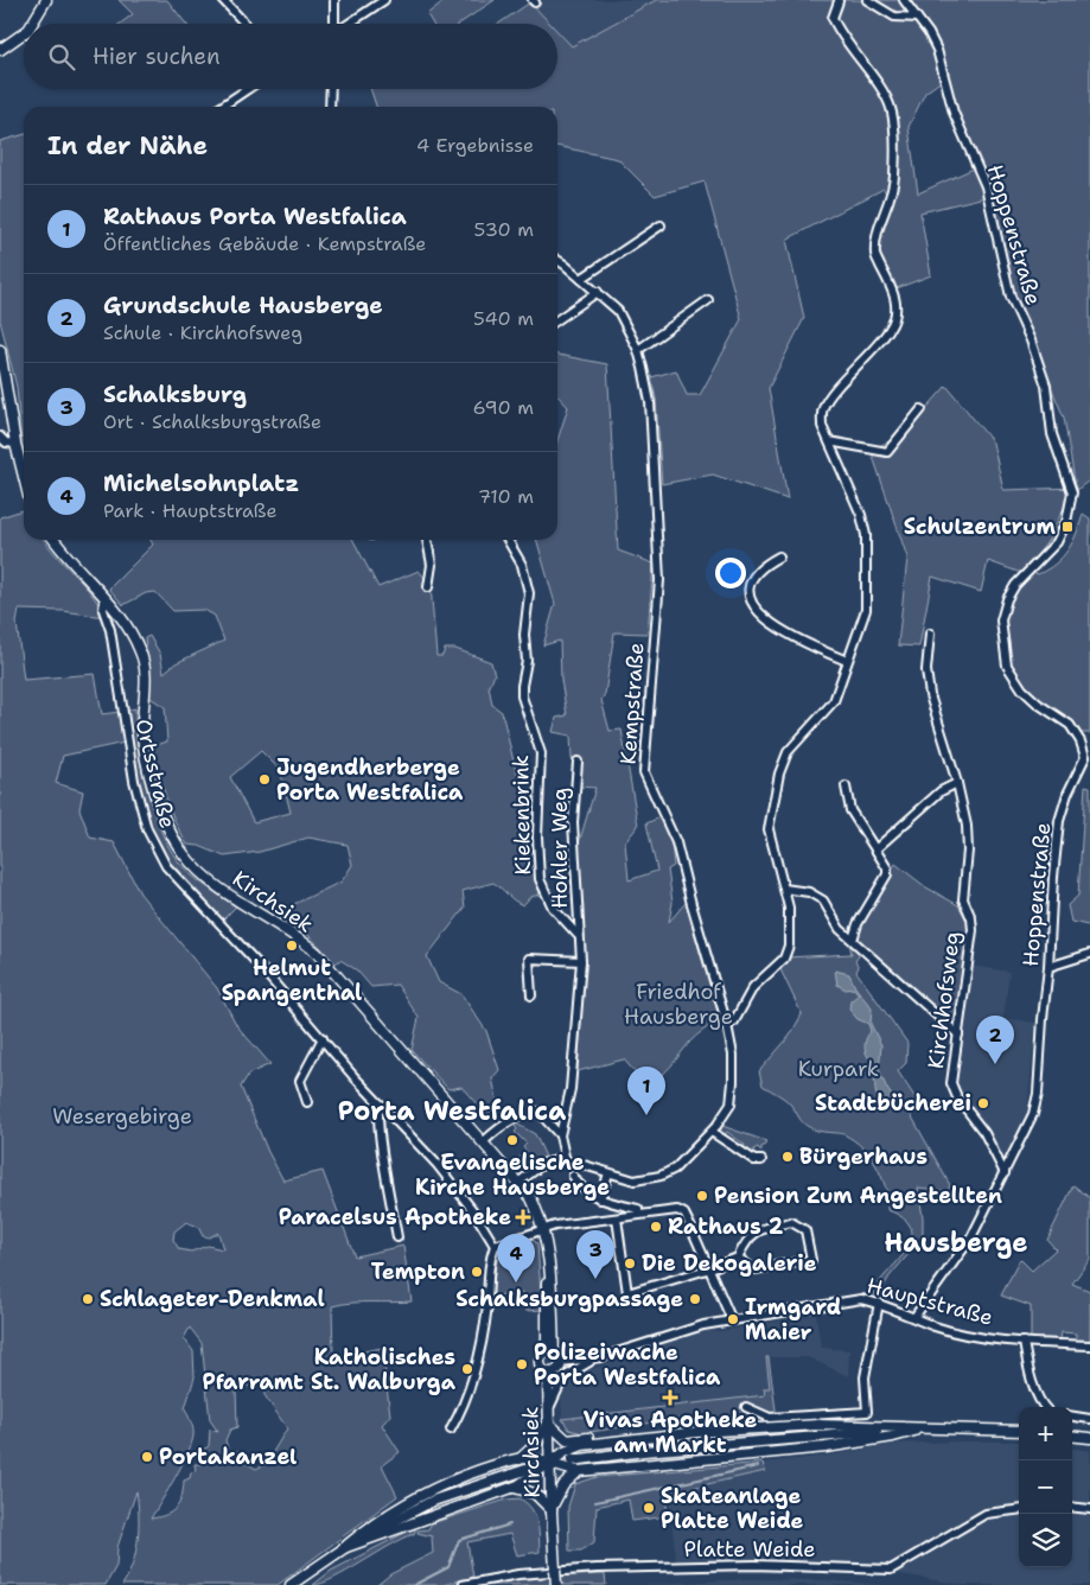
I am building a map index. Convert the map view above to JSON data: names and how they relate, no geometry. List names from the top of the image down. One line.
{"streets":{"main road":["Kirchsiek"],"street":["Hoppenstraße","Kempstraße","Ortsstraße","Kiekenbrink","Hohler Weg","Kirchhofsweg","Hauptstraße","Platte Weide"]},"crossings":[["Hoppenstraße","Kirchhofsweg"],["Hoppenstraße","Hauptstraße"],["Kempstraße","Kirchsiek"],["Ortsstraße","Kirchsiek"],["Kiekenbrink","Hohler Weg"]],"districts":["Porta Westfalica","Hausberge"],"parks":["Friedhof Hausberge","Kurpark","Wesergebirge"],"places":{"transit":["Schulzentrum"],"other":["Jugendherberge Porta Westfalica","Helmut Spangenthal","Stadtbücherei","Evangelische Kirche Hausberge","Bürgerhaus","Pension Zum Angestellten","Rathaus 2","Die Dekogalerie","Tempton","Schlageter-Denkmal","Schalksburgpassage","Irmgard Maier","Polizeiwache Porta Westfalica","Katholisches Pfarramt St. Walburga","Portakanzel","Skateanlage Platte Weide"],"health":["Paracelsus Apotheke","Vivas Apotheke am Markt"]},"page":{"search":"Hier suchen","heading":["In der Nähe","4 Ergebnisse"],"list":[{"mark":"1","name":"Rathaus Porta Westfalica","note":"Öffentliches Gebäude · Kempstraße","value":"530 m"},{"mark":"2","name":"Grundschule Hausberge","note":"Schule · Kirchhofsweg","value":"540 m"},{"mark":"3","name":"Schalksburg","note":"Ort · Schalksburgstraße","value":"690 m"},{"mark":"4","name":"Michelsohnplatz","note":"Park · Hauptstraße","value":"710 m"}],"pins":["2","1","3","4"],"map_buttons":["+","−"]}}
